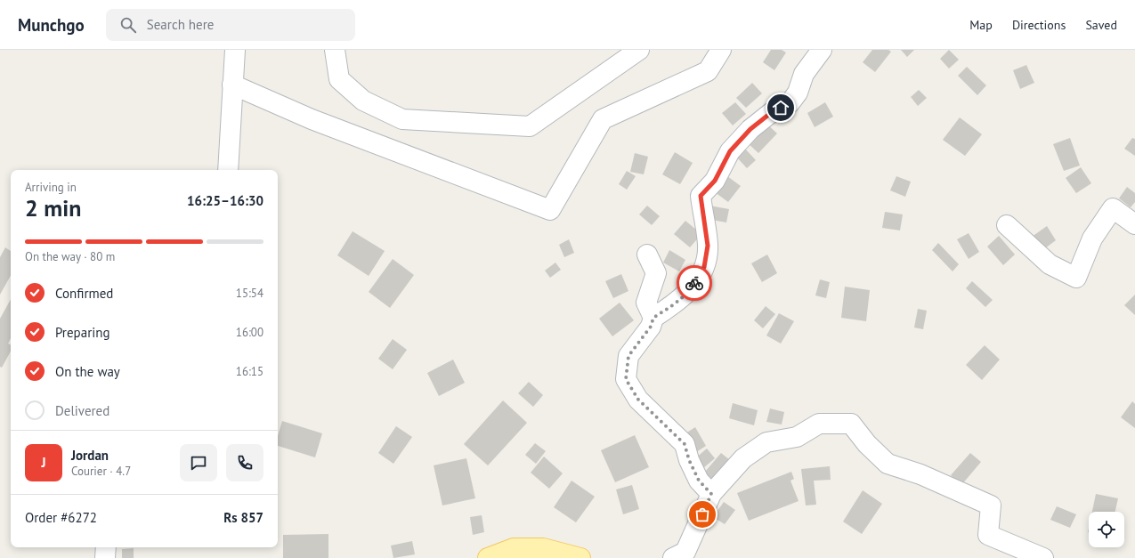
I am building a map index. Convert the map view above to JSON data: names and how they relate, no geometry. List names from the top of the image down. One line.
{"page":{"header":"Munchgo","search":"Search here","nav":["Map","Directions","Saved"],"heading":["2 min","Arriving in","16:25–16:30"],"panel":["Jordan","Courier · 4.7","Order #6272","Rs 857"],"bar":"On the way · 80 m","list":[["Confirmed","15:54"],["Preparing","16:00"],["On the way","16:15"],"Delivered"],"round":"J"}}
